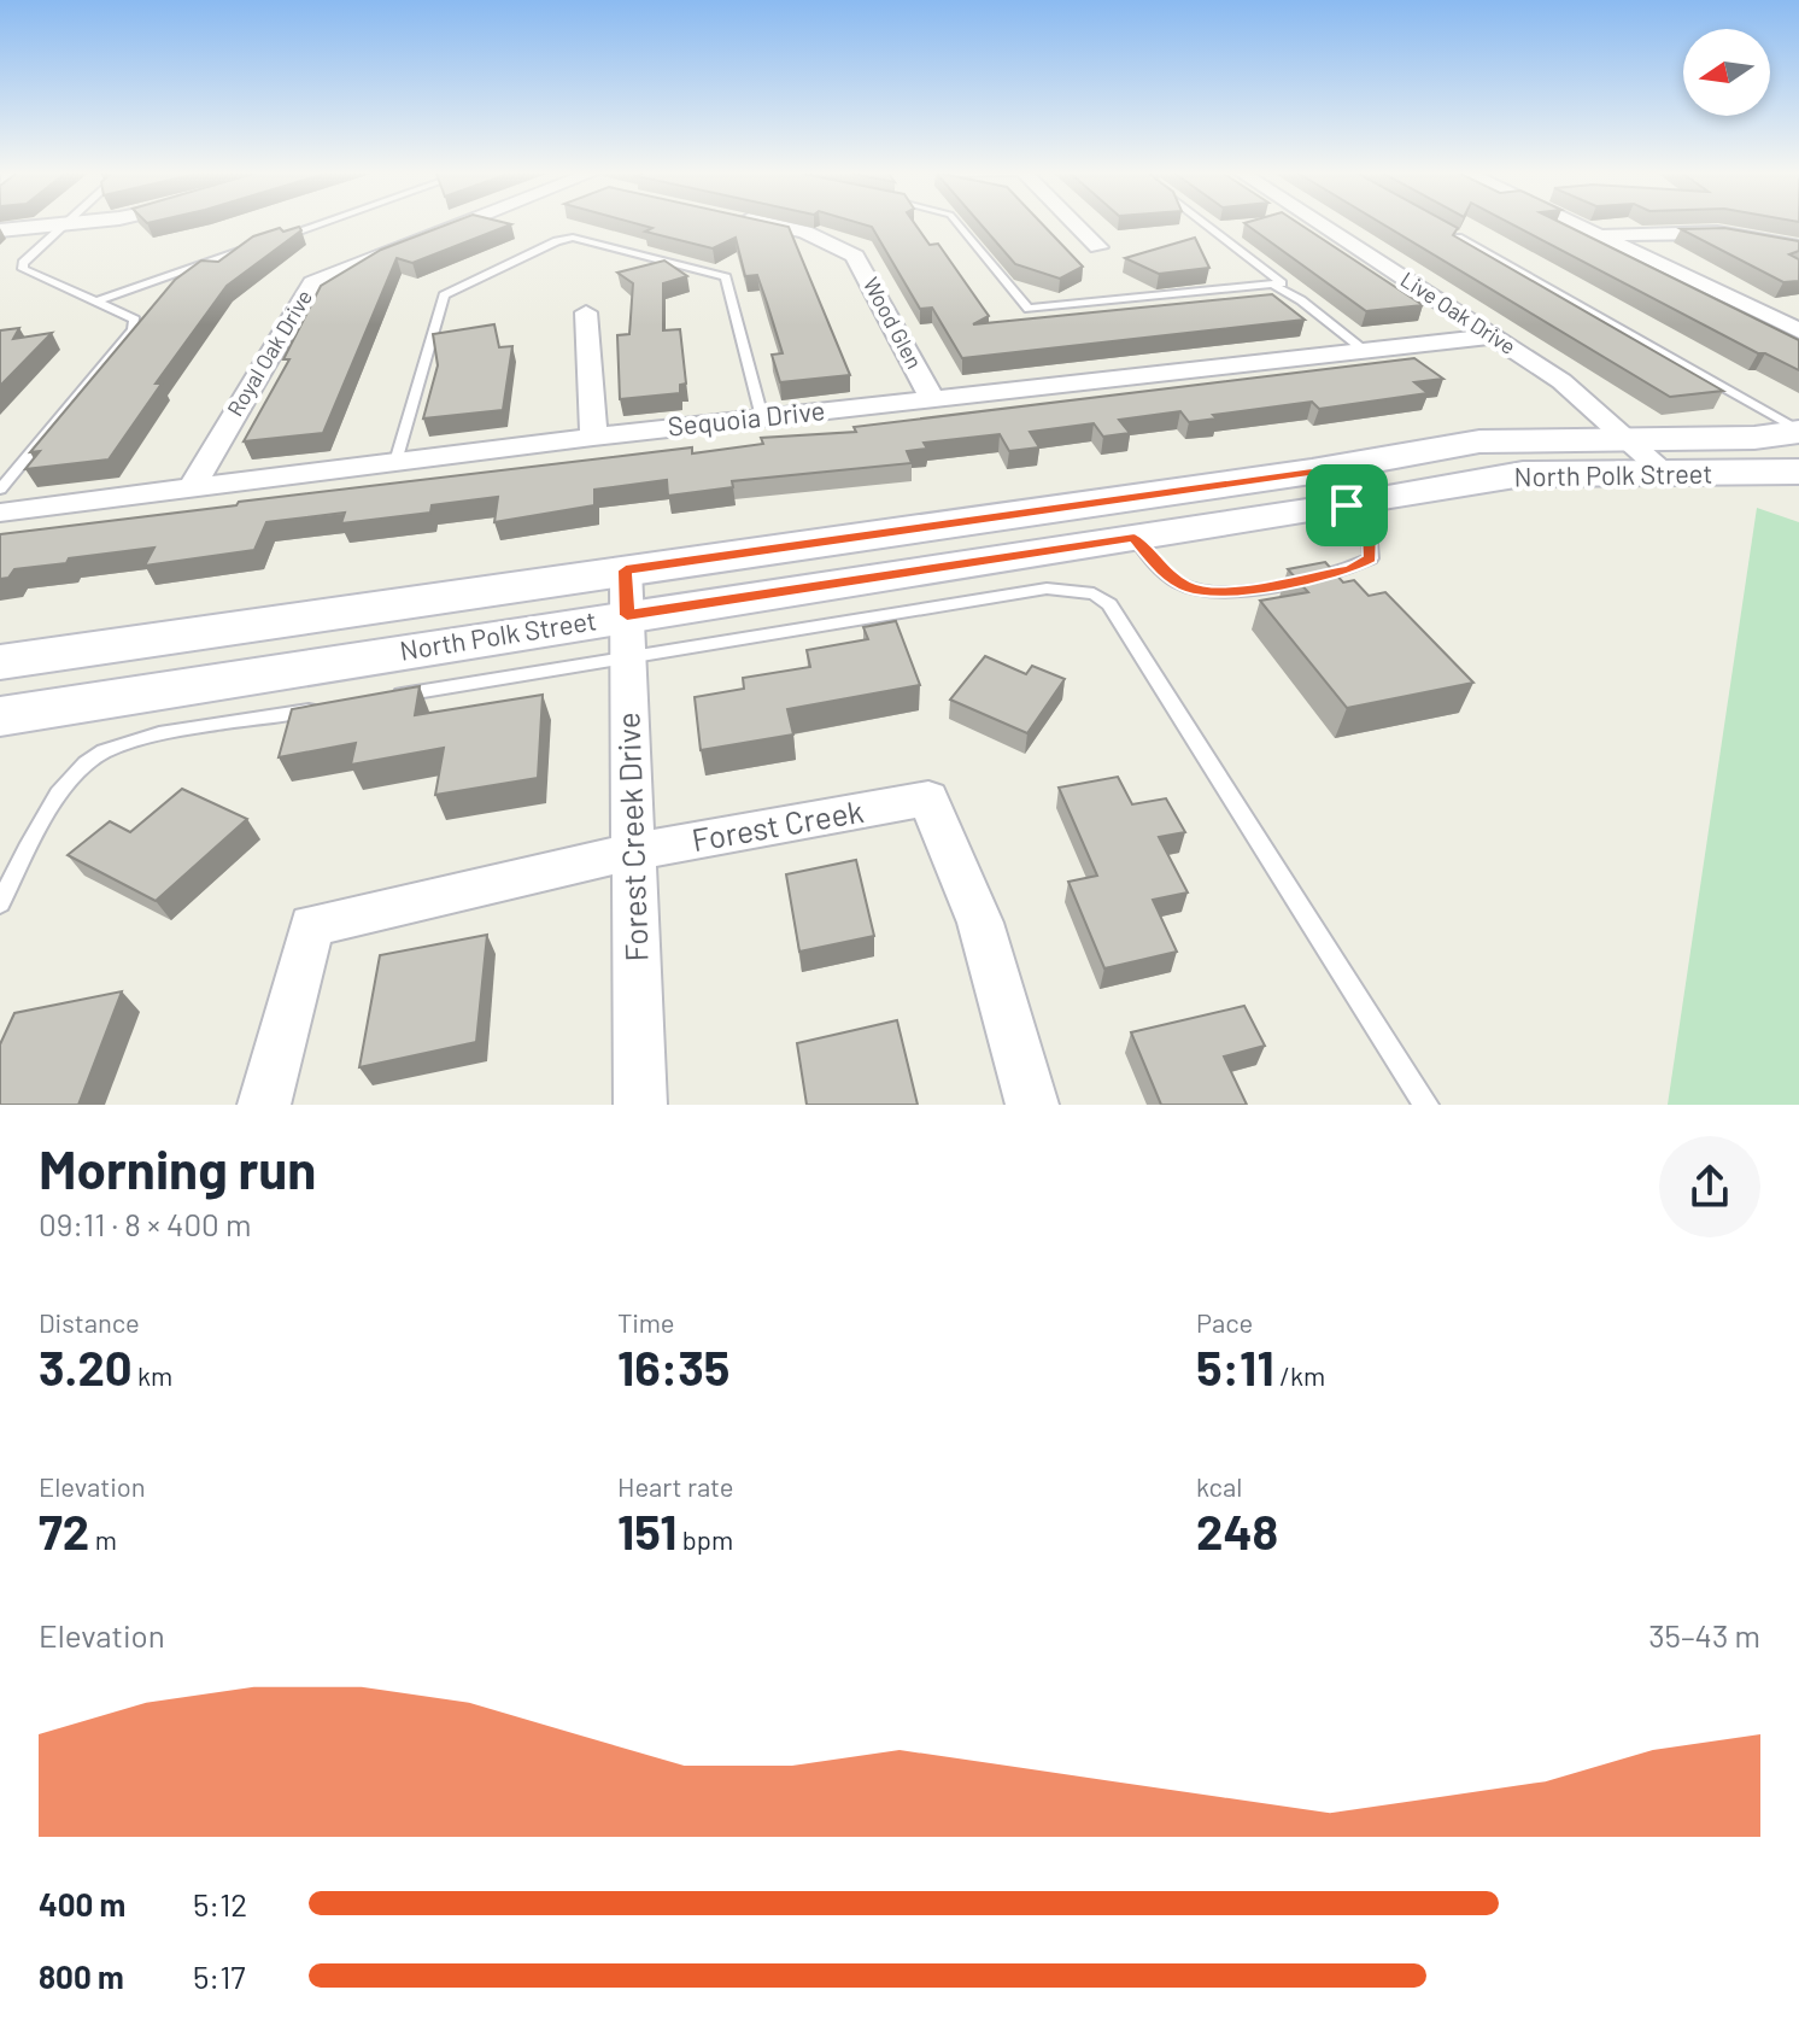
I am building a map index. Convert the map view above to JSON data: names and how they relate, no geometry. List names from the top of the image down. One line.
{"streets":{"main road":["North Polk Street"],"street":["Live Oak Drive","Wood Glen","Royal Oak Drive","Sequoia Drive","Forest Creek","Forest Creek Drive"]},"crossings":[["Live Oak Drive","Sequoia Drive"],["Live Oak Drive","North Polk Street"],["Wood Glen","Sequoia Drive"],["Royal Oak Drive","Sequoia Drive"],["North Polk Street","Forest Creek Drive"],["Forest Creek","Forest Creek Drive"]],"north":"left","page":{"heading":["Morning run","09:11 · 8 × 400 m"],"stats":[["Distance","3.20 km"],["Time","16:35"],["Pace","5:11 /km"],["Elevation","72 m"],["Heart rate","151 bpm"],["kcal","248"]],"chart":["Elevation","35–43 m"],"list":[{"name":"400 m","note":"5:12"},{"name":"800 m","note":"5:17"}]}}
